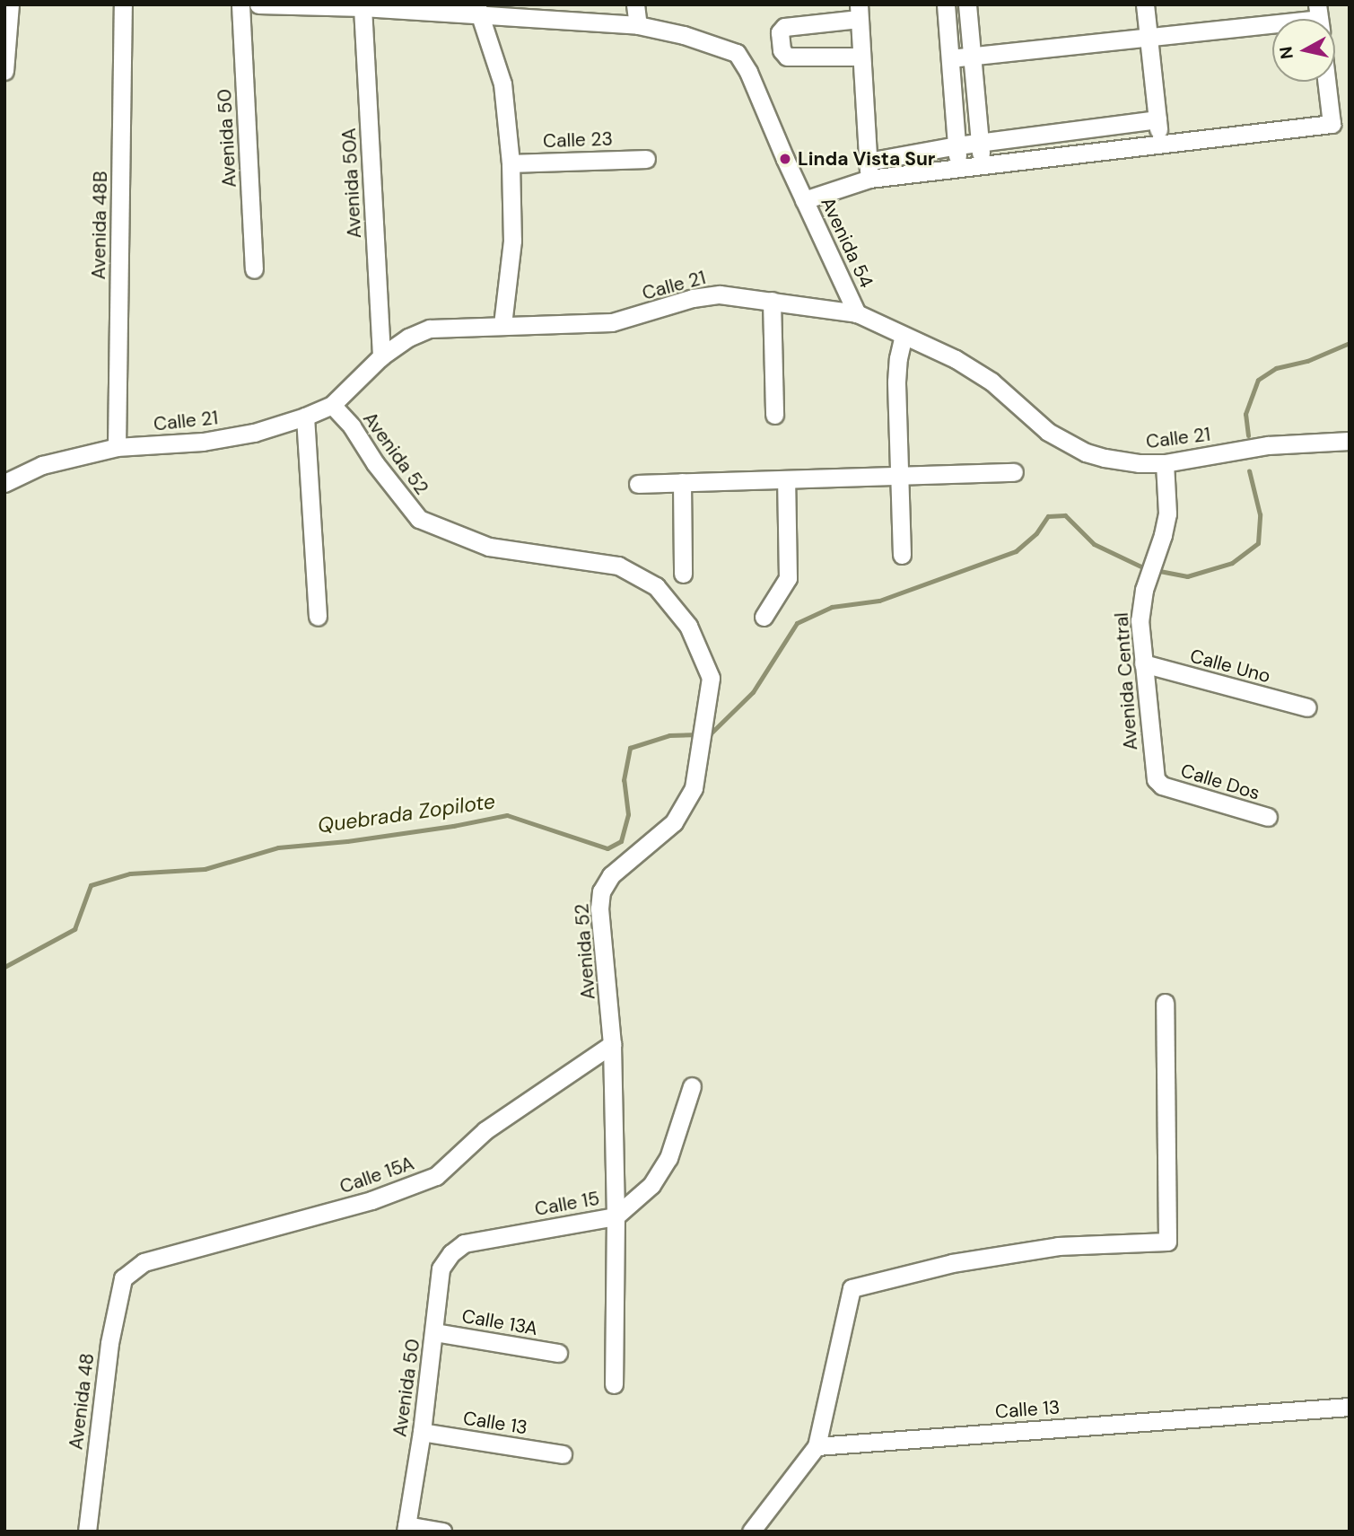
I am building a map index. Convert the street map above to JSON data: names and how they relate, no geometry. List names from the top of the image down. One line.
{"streets":{"street":["Avenida 50","Calle 23","Avenida 50A","Avenida 48B","Avenida 54","Calle 21","Avenida 52","Calle Uno","Avenida Central","Calle Dos","Calle 15A","Calle 15","Calle 13A","Avenida 48","Calle 13"]},"crossings":[["Avenida 50","Calle 15"],["Avenida 50","Calle 13A"],["Avenida 50","Calle 13"],["Avenida 50A","Calle 21"],["Avenida 48B","Calle 21"],["Avenida 54","Calle 21"],["Calle 21","Avenida 52"],["Calle 21","Avenida Central"],["Avenida 52","Calle 15A"],["Avenida 52","Calle 15"],["Calle Uno","Avenida Central"],["Avenida Central","Calle Dos"],["Calle 15A","Avenida 48"]],"water":["Quebrada Zopilote"],"places":["Linda Vista Sur"],"north":"left"}
